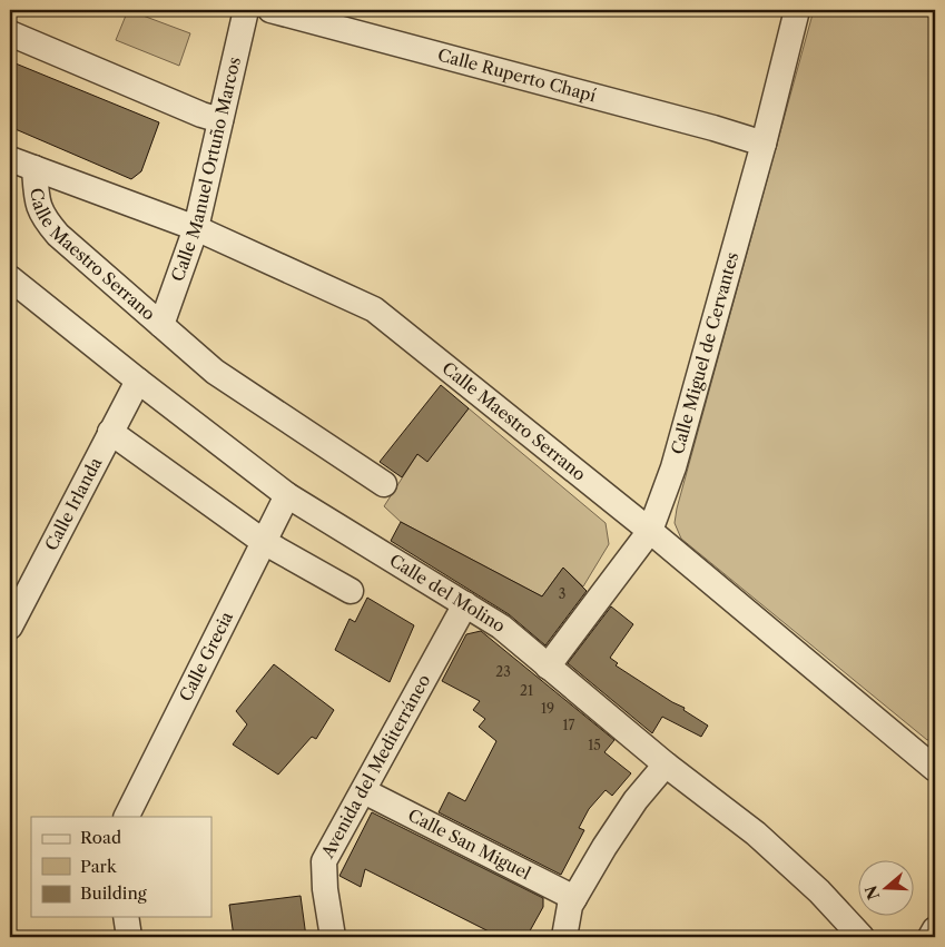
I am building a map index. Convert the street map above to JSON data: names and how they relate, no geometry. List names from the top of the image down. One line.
{"streets":{"street":["Calle Ruperto Chapí","Calle Manuel Ortuño Marcos","Calle Maestro Serrano","Calle Miguel de Cervantes","Calle Irlanda","Calle del Molino","Calle Grecia","Avenida del Mediterráneo","Calle San Miguel"]},"crossings":[["Calle Ruperto Chapí","Calle Miguel de Cervantes"],["Calle Manuel Ortuño Marcos","Calle Maestro Serrano"],["Calle Maestro Serrano","Calle Miguel de Cervantes"],["Calle Miguel de Cervantes","Calle del Molino"],["Calle Irlanda","Calle del Molino"],["Calle del Molino","Calle Grecia"],["Calle del Molino","Avenida del Mediterráneo"],["Avenida del Mediterráneo","Calle San Miguel"]],"house_numbers":["3","23","21","19","17","15"],"legend":["Road","Park","Building"],"north":"left"}
